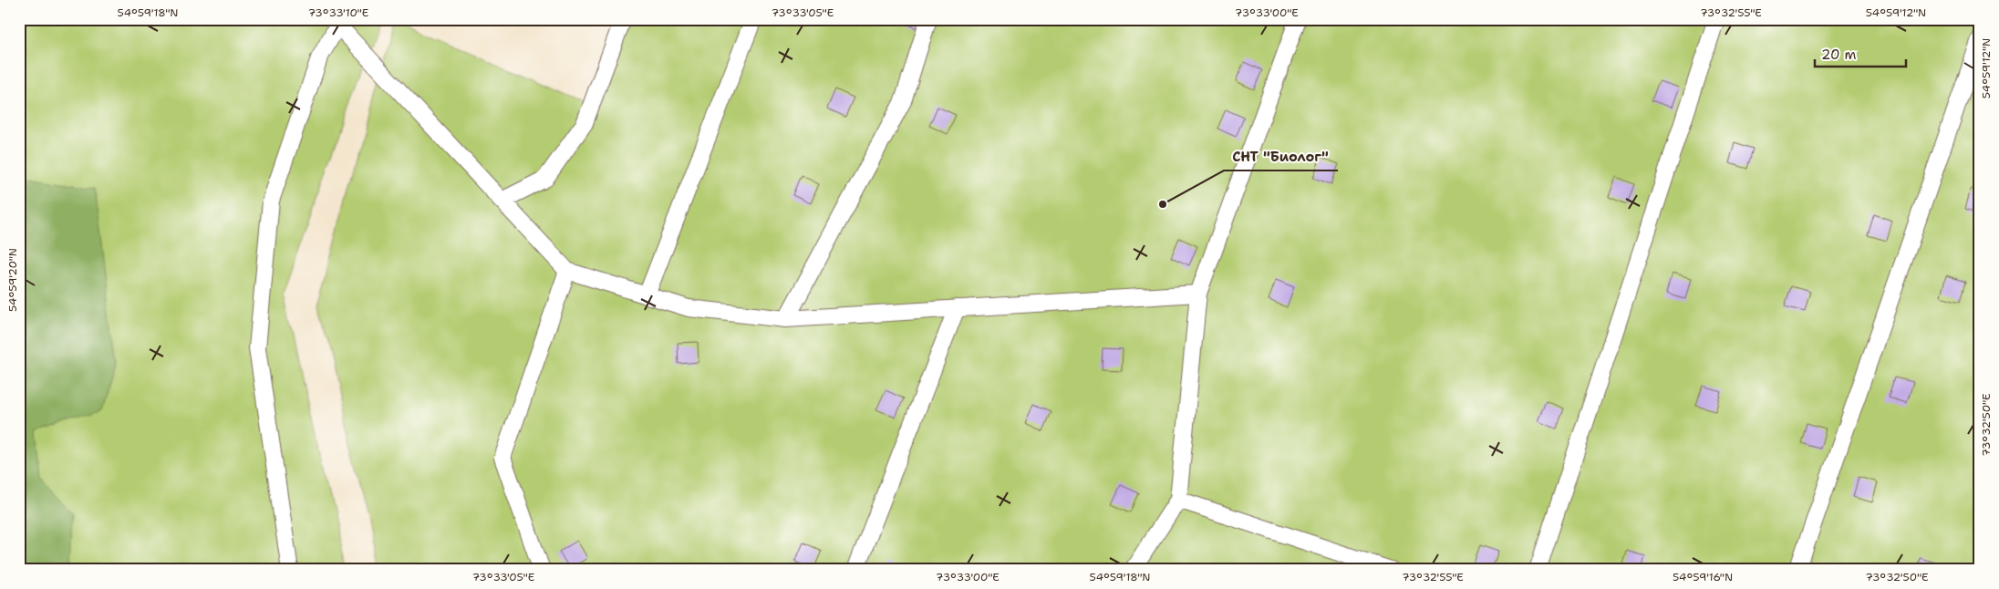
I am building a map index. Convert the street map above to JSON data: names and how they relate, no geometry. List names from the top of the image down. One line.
{"places":["СНТ \"Биолог\""],"scale_bar":"20 m","coordinates":["54°59'18\"N","73°33'10\"E","73°33'05\"E","73°33'00\"E","73°32'55\"E","54°59'12\"N","54°59'20\"N","73°32'50\"E","54°59'16\"N"]}
